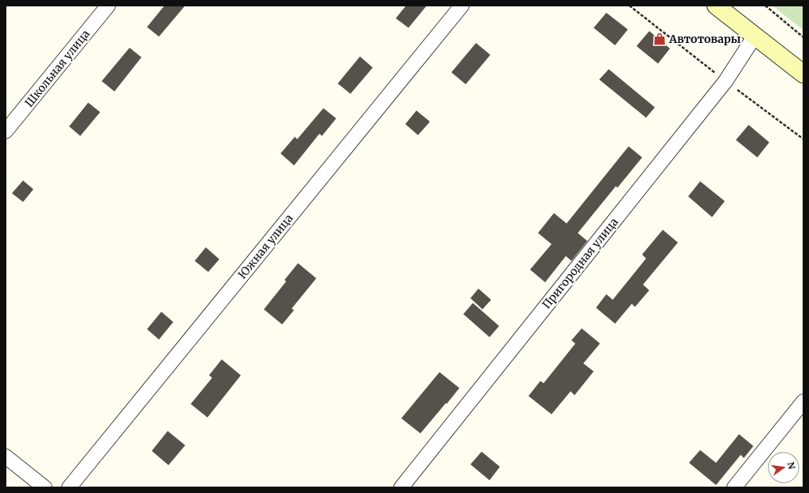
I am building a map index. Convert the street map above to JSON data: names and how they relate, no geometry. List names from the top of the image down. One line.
{"streets":{"street":["Школьная улица","Южная улица","Пригородная улица"]},"places":{"shop":["Автотовары"]},"north":"right"}
